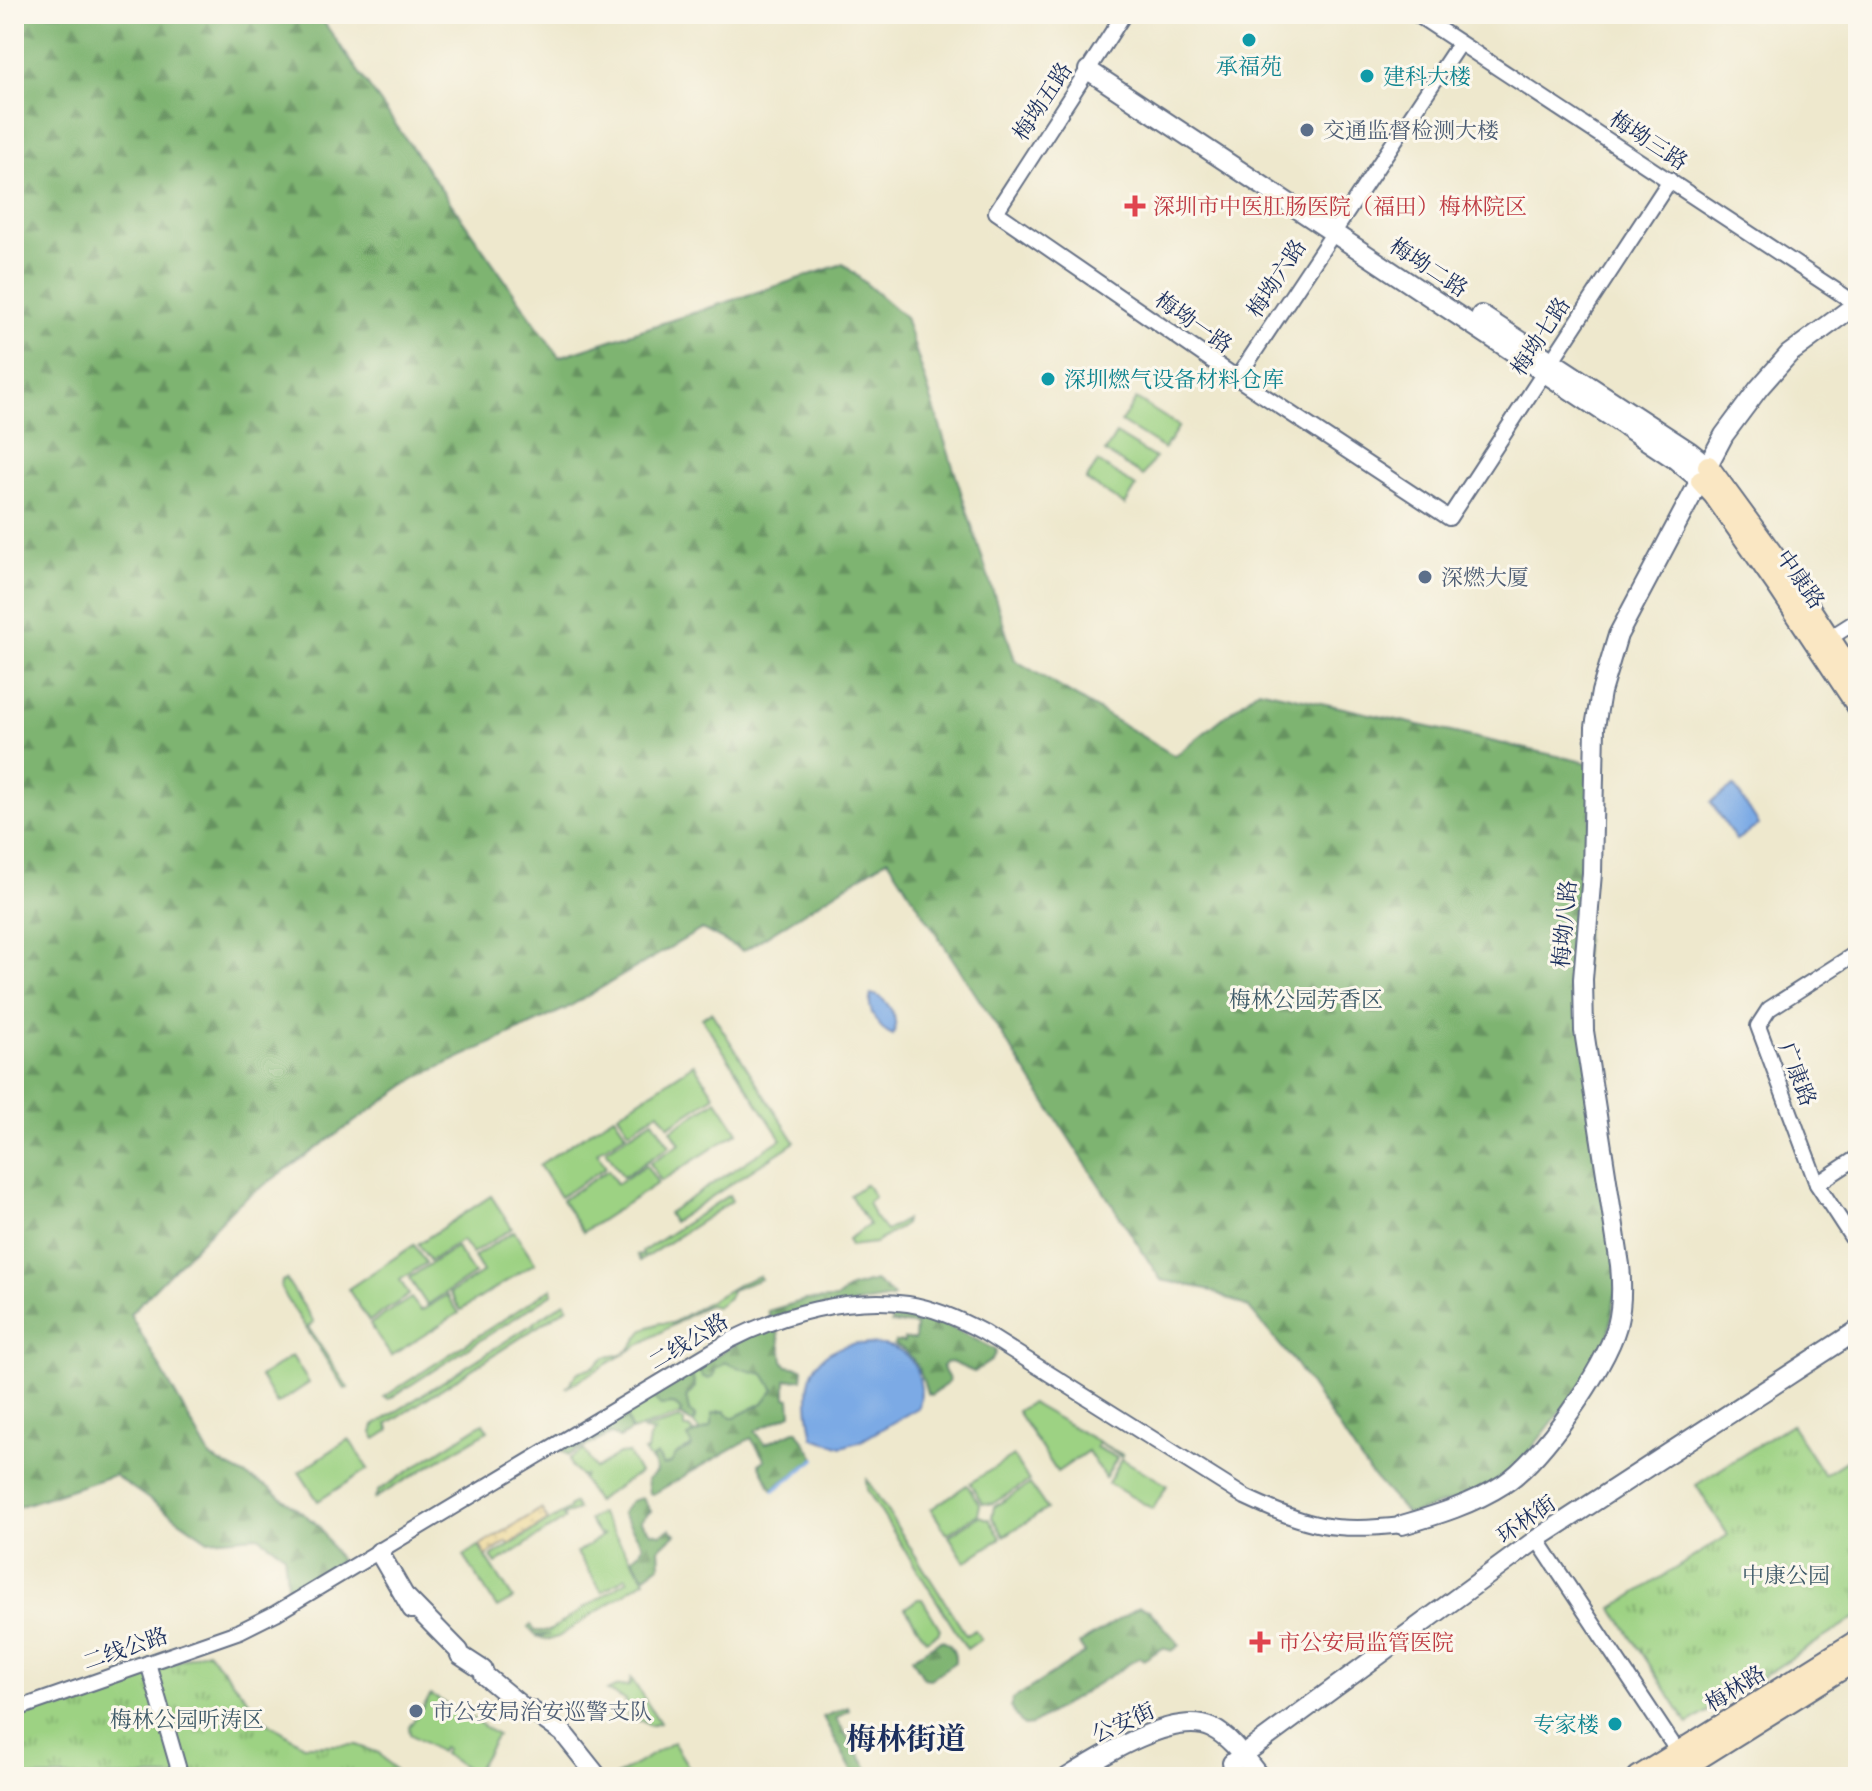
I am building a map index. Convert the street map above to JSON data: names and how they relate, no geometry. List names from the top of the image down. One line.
{"streets":{"main road":["中康路","梅林路"],"street":["梅坳五路","梅坳三路","梅坳二路","梅坳六路","梅坳一路","梅坳七路","梅坳八路","广康路","二线公路","环林街","公安街"]},"crossings":[["梅坳五路","梅坳二路"],["梅坳五路","梅坳一路"],["梅坳三路","梅坳六路"],["梅坳三路","梅坳七路"],["梅坳三路","梅坳八路"],["梅坳二路","梅坳六路"],["梅坳二路","梅坳七路"],["梅坳二路","中康路"],["梅坳二路","梅坳八路"],["梅坳六路","梅坳一路"],["梅坳一路","梅坳七路"],["中康路","梅坳八路"],["梅坳八路","二线公路"],["环林街","公安街"]],"districts":["梅林街道"],"parks":["梅林公园芳香区","中康公园","梅林公园听涛区"],"places":{"other":["承福苑","建科大楼","交通监督检测大楼","深圳燃气设备材料仓库","深燃大厦","市公安局治安巡警支队","专家楼"],"health":["深圳市中医肛肠医院（福田）梅林院区","市公安局监管医院"]}}
